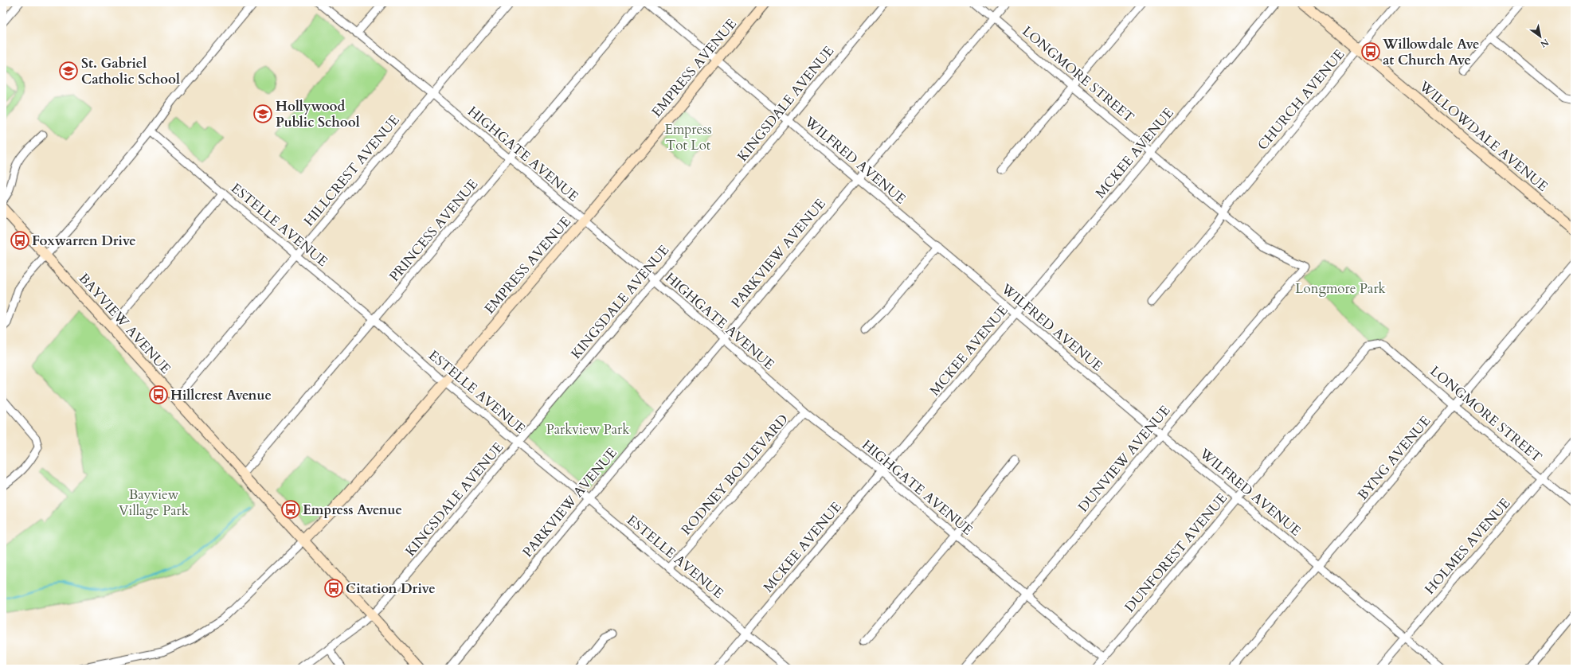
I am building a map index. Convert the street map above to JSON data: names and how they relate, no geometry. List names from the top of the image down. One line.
{"streets":{"street":["EMPRESS AVENUE","LONGMORE STREET","CHURCH AVENUE","KINGSDALE AVENUE","WILLOWDALE AVENUE","MCKEE AVENUE","HIGHGATE AVENUE","WILFRED AVENUE","HILLCREST AVENUE","ESTELLE AVENUE","PRINCESS AVENUE","PARKVIEW AVENUE","BAYVIEW AVENUE","BYNG AVENUE","DUNVIEW AVENUE","RODNEY BOULEVARD","HOLMES AVENUE","DUNFOREST AVENUE"]},"crossings":[["EMPRESS AVENUE","HIGHGATE AVENUE"],["EMPRESS AVENUE","WILFRED AVENUE"],["EMPRESS AVENUE","ESTELLE AVENUE"],["EMPRESS AVENUE","BAYVIEW AVENUE"],["LONGMORE STREET","CHURCH AVENUE"],["LONGMORE STREET","MCKEE AVENUE"],["LONGMORE STREET","PARKVIEW AVENUE"],["LONGMORE STREET","BYNG AVENUE"],["LONGMORE STREET","DUNVIEW AVENUE"],["LONGMORE STREET","HOLMES AVENUE"],["LONGMORE STREET","DUNFOREST AVENUE"],["CHURCH AVENUE","WILLOWDALE AVENUE"],["KINGSDALE AVENUE","HIGHGATE AVENUE"],["KINGSDALE AVENUE","WILFRED AVENUE"],["KINGSDALE AVENUE","ESTELLE AVENUE"],["KINGSDALE AVENUE","BAYVIEW AVENUE"],["MCKEE AVENUE","HIGHGATE AVENUE"],["MCKEE AVENUE","WILFRED AVENUE"],["MCKEE AVENUE","ESTELLE AVENUE"],["HIGHGATE AVENUE","HILLCREST AVENUE"],["HIGHGATE AVENUE","PRINCESS AVENUE"],["HIGHGATE AVENUE","PARKVIEW AVENUE"],["HIGHGATE AVENUE","DUNVIEW AVENUE"],["HIGHGATE AVENUE","RODNEY BOULEVARD"],["HIGHGATE AVENUE","DUNFOREST AVENUE"],["WILFRED AVENUE","PARKVIEW AVENUE"],["WILFRED AVENUE","BYNG AVENUE"],["WILFRED AVENUE","DUNVIEW AVENUE"],["WILFRED AVENUE","HOLMES AVENUE"],["WILFRED AVENUE","DUNFOREST AVENUE"],["HILLCREST AVENUE","ESTELLE AVENUE"],["HILLCREST AVENUE","BAYVIEW AVENUE"],["ESTELLE AVENUE","PRINCESS AVENUE"],["ESTELLE AVENUE","PARKVIEW AVENUE"],["ESTELLE AVENUE","RODNEY BOULEVARD"],["PRINCESS AVENUE","BAYVIEW AVENUE"]],"parks":["Empress Tot Lot","Longmore Park","Parkview Park","Bayview Village Park"],"places":{"bus stop":["Willowdale Ave at Church Ave","Foxwarren Drive","Hillcrest Avenue","Empress Avenue","Citation Drive"],"school or university":["St. Gabriel Catholic School","Hollywood Public School"]},"north":"bottom right"}
